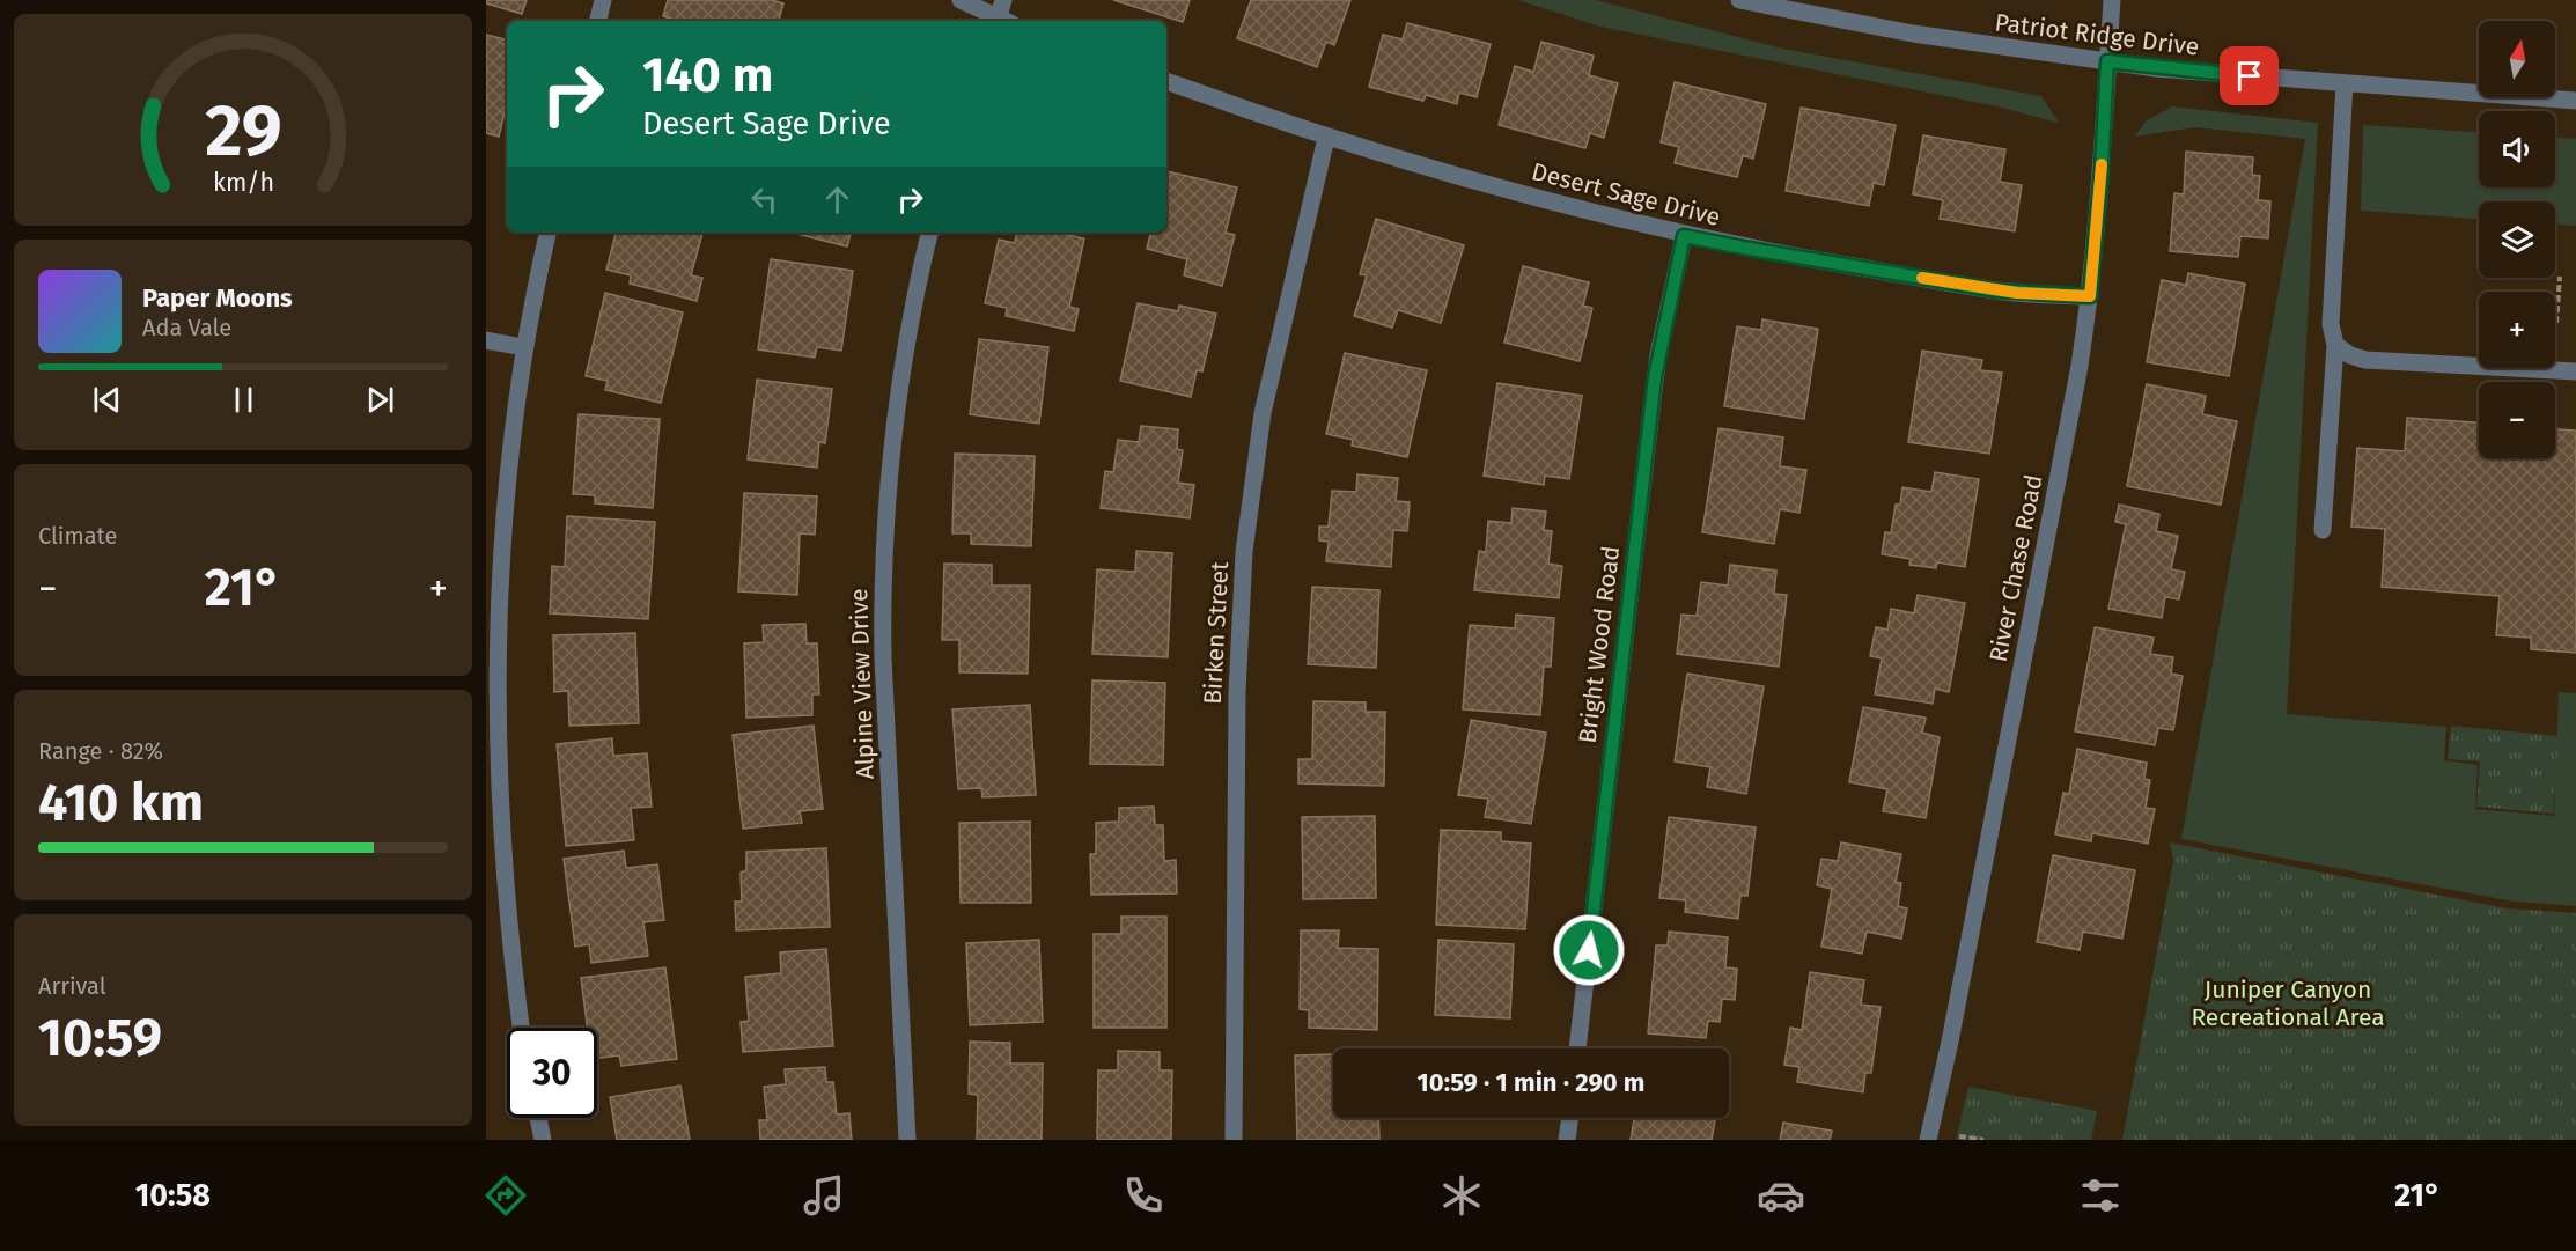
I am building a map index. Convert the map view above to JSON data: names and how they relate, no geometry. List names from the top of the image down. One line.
{"streets":{"street":["Patriot Ridge Drive","Desert Sage Drive","River Chase Road","Birken Street","Bright Wood Road","Alpine View Drive"]},"crossings":[["Patriot Ridge Drive","River Chase Road"],["Desert Sage Drive","River Chase Road"],["Desert Sage Drive","Birken Street"],["Desert Sage Drive","Bright Wood Road"]],"parks":["Juniper Canyon Recreational Area"],"north":"top","page":{"map_buttons":["+","−"],"turn":["140 m","Desert Sage Drive"],"song":["Paper Moons","Ada Vale"],"tile":["Climate",["Range · 82%","410 km"],["Arrival","10:59"]],"heat":["−","21°","+"],"limit":"30","trip":"10:59 · 1 min · 290 m","tabs":["10:58","21°"],"gauge":["29","km/h"]}}
